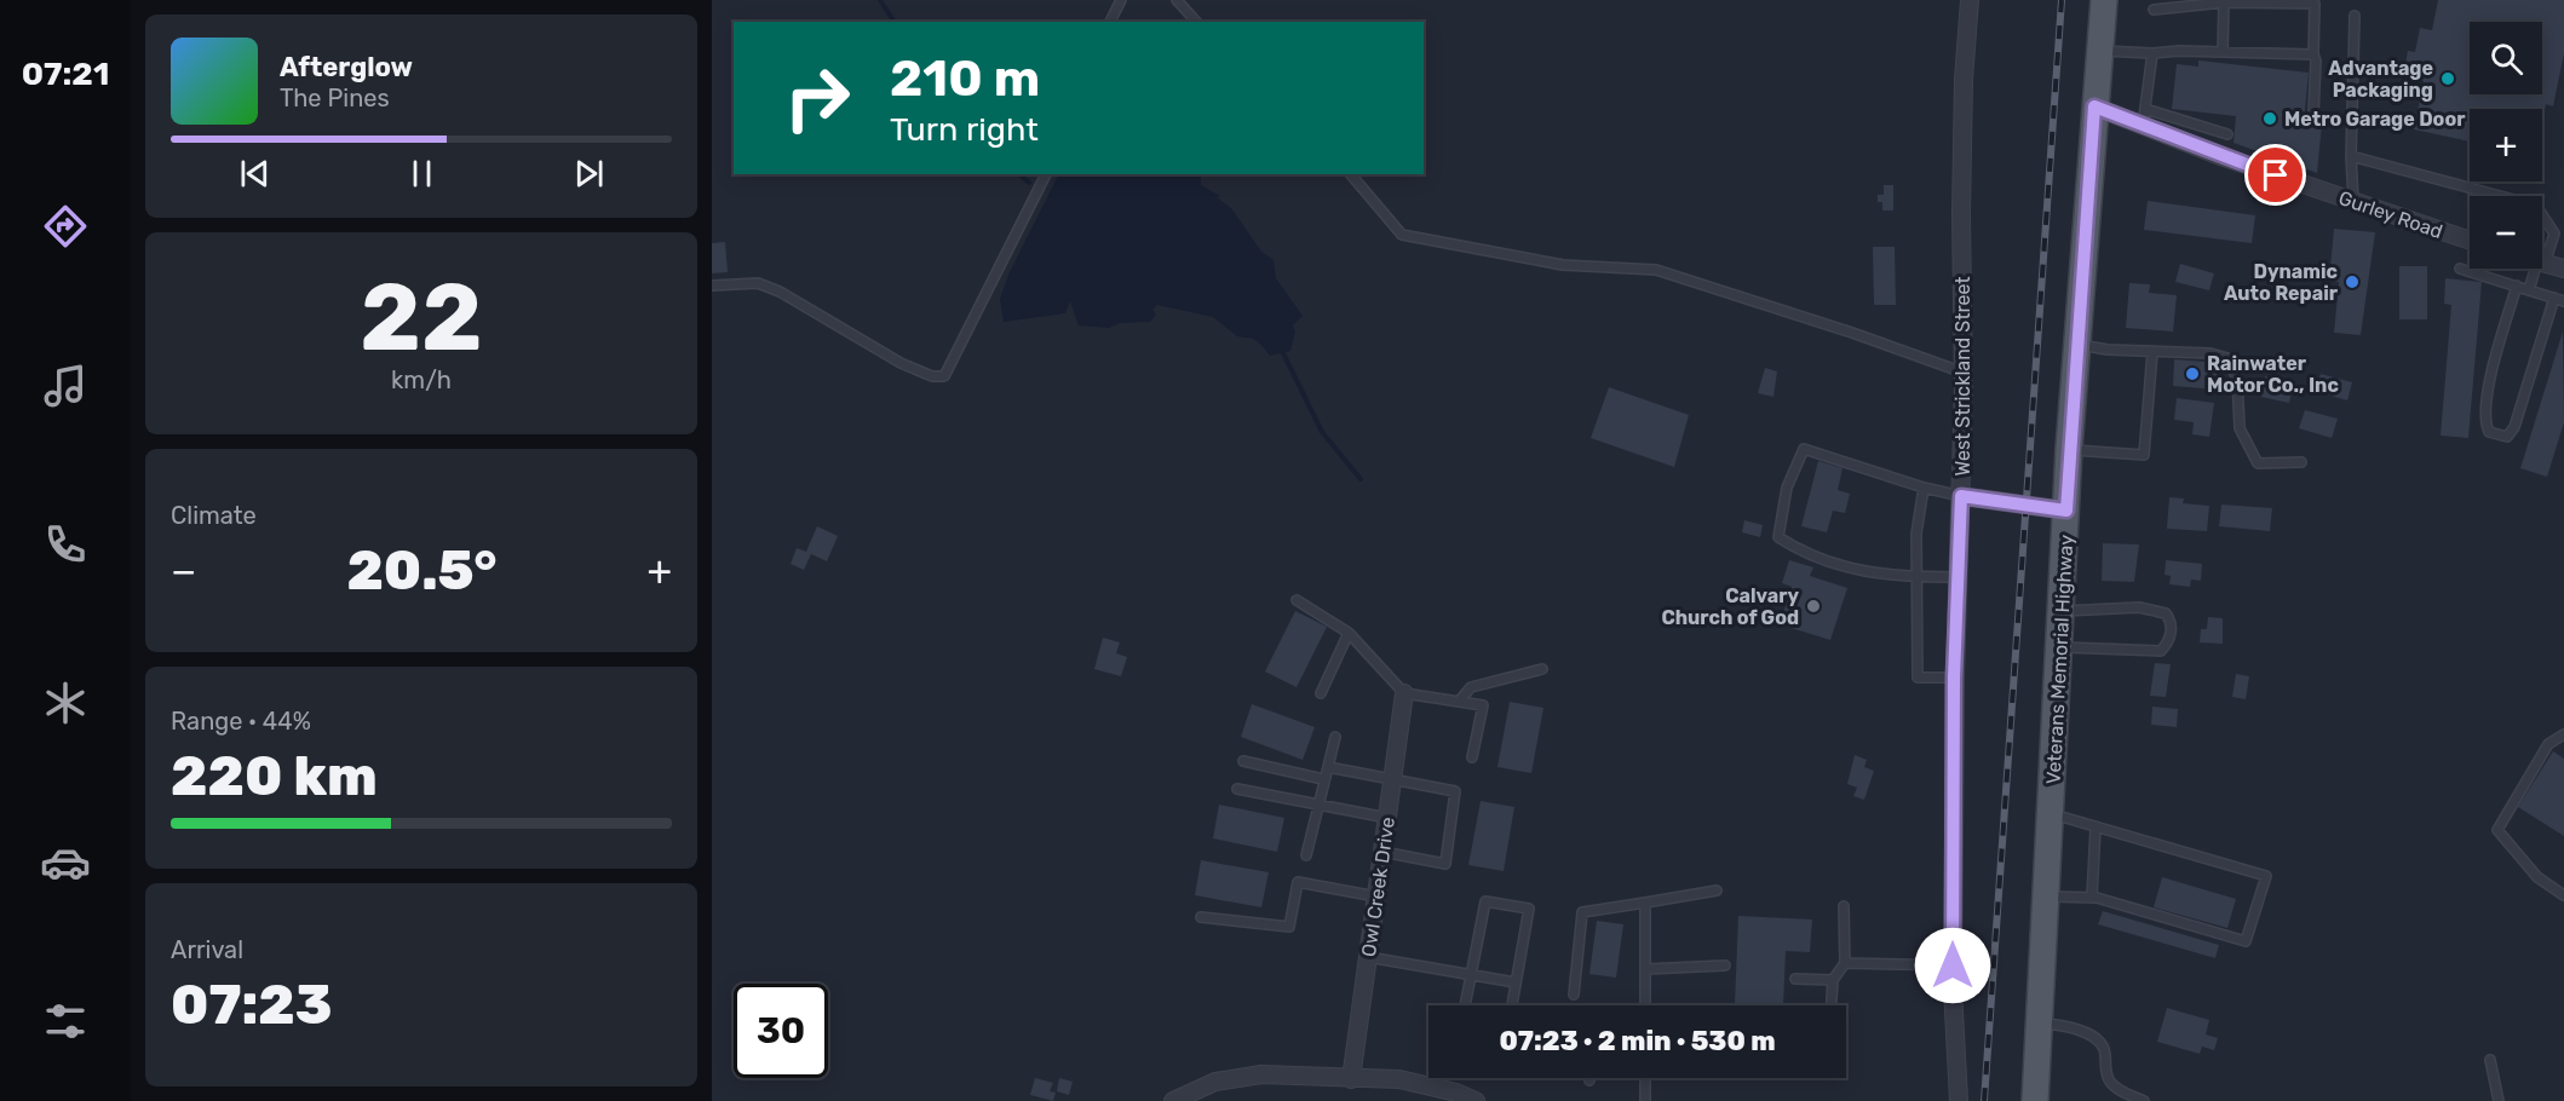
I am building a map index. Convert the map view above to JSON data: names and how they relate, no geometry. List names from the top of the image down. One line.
{"streets":{"main road":["Veterans Memorial Highway"],"street":["Gurley Road","West Strickland Street","Owl Creek Drive"]},"crossings":[["Gurley Road","Veterans Memorial Highway"]],"places":["Advantage Packaging","Metro Garage Door","Dynamic Auto Repair","Rainwater Motor Co., Inc","Calvary Church of God"],"page":{"tabs":"07:21","map_buttons":["+","−"],"turn":["210 m","Turn right"],"song":["Afterglow","The Pines"],"tile":[["22","km/h"],"Climate",["Range · 44%","220 km"],["Arrival","07:23"]],"heat":["−","20.5°","+"],"limit":"30","trip":"07:23 · 2 min · 530 m"}}
